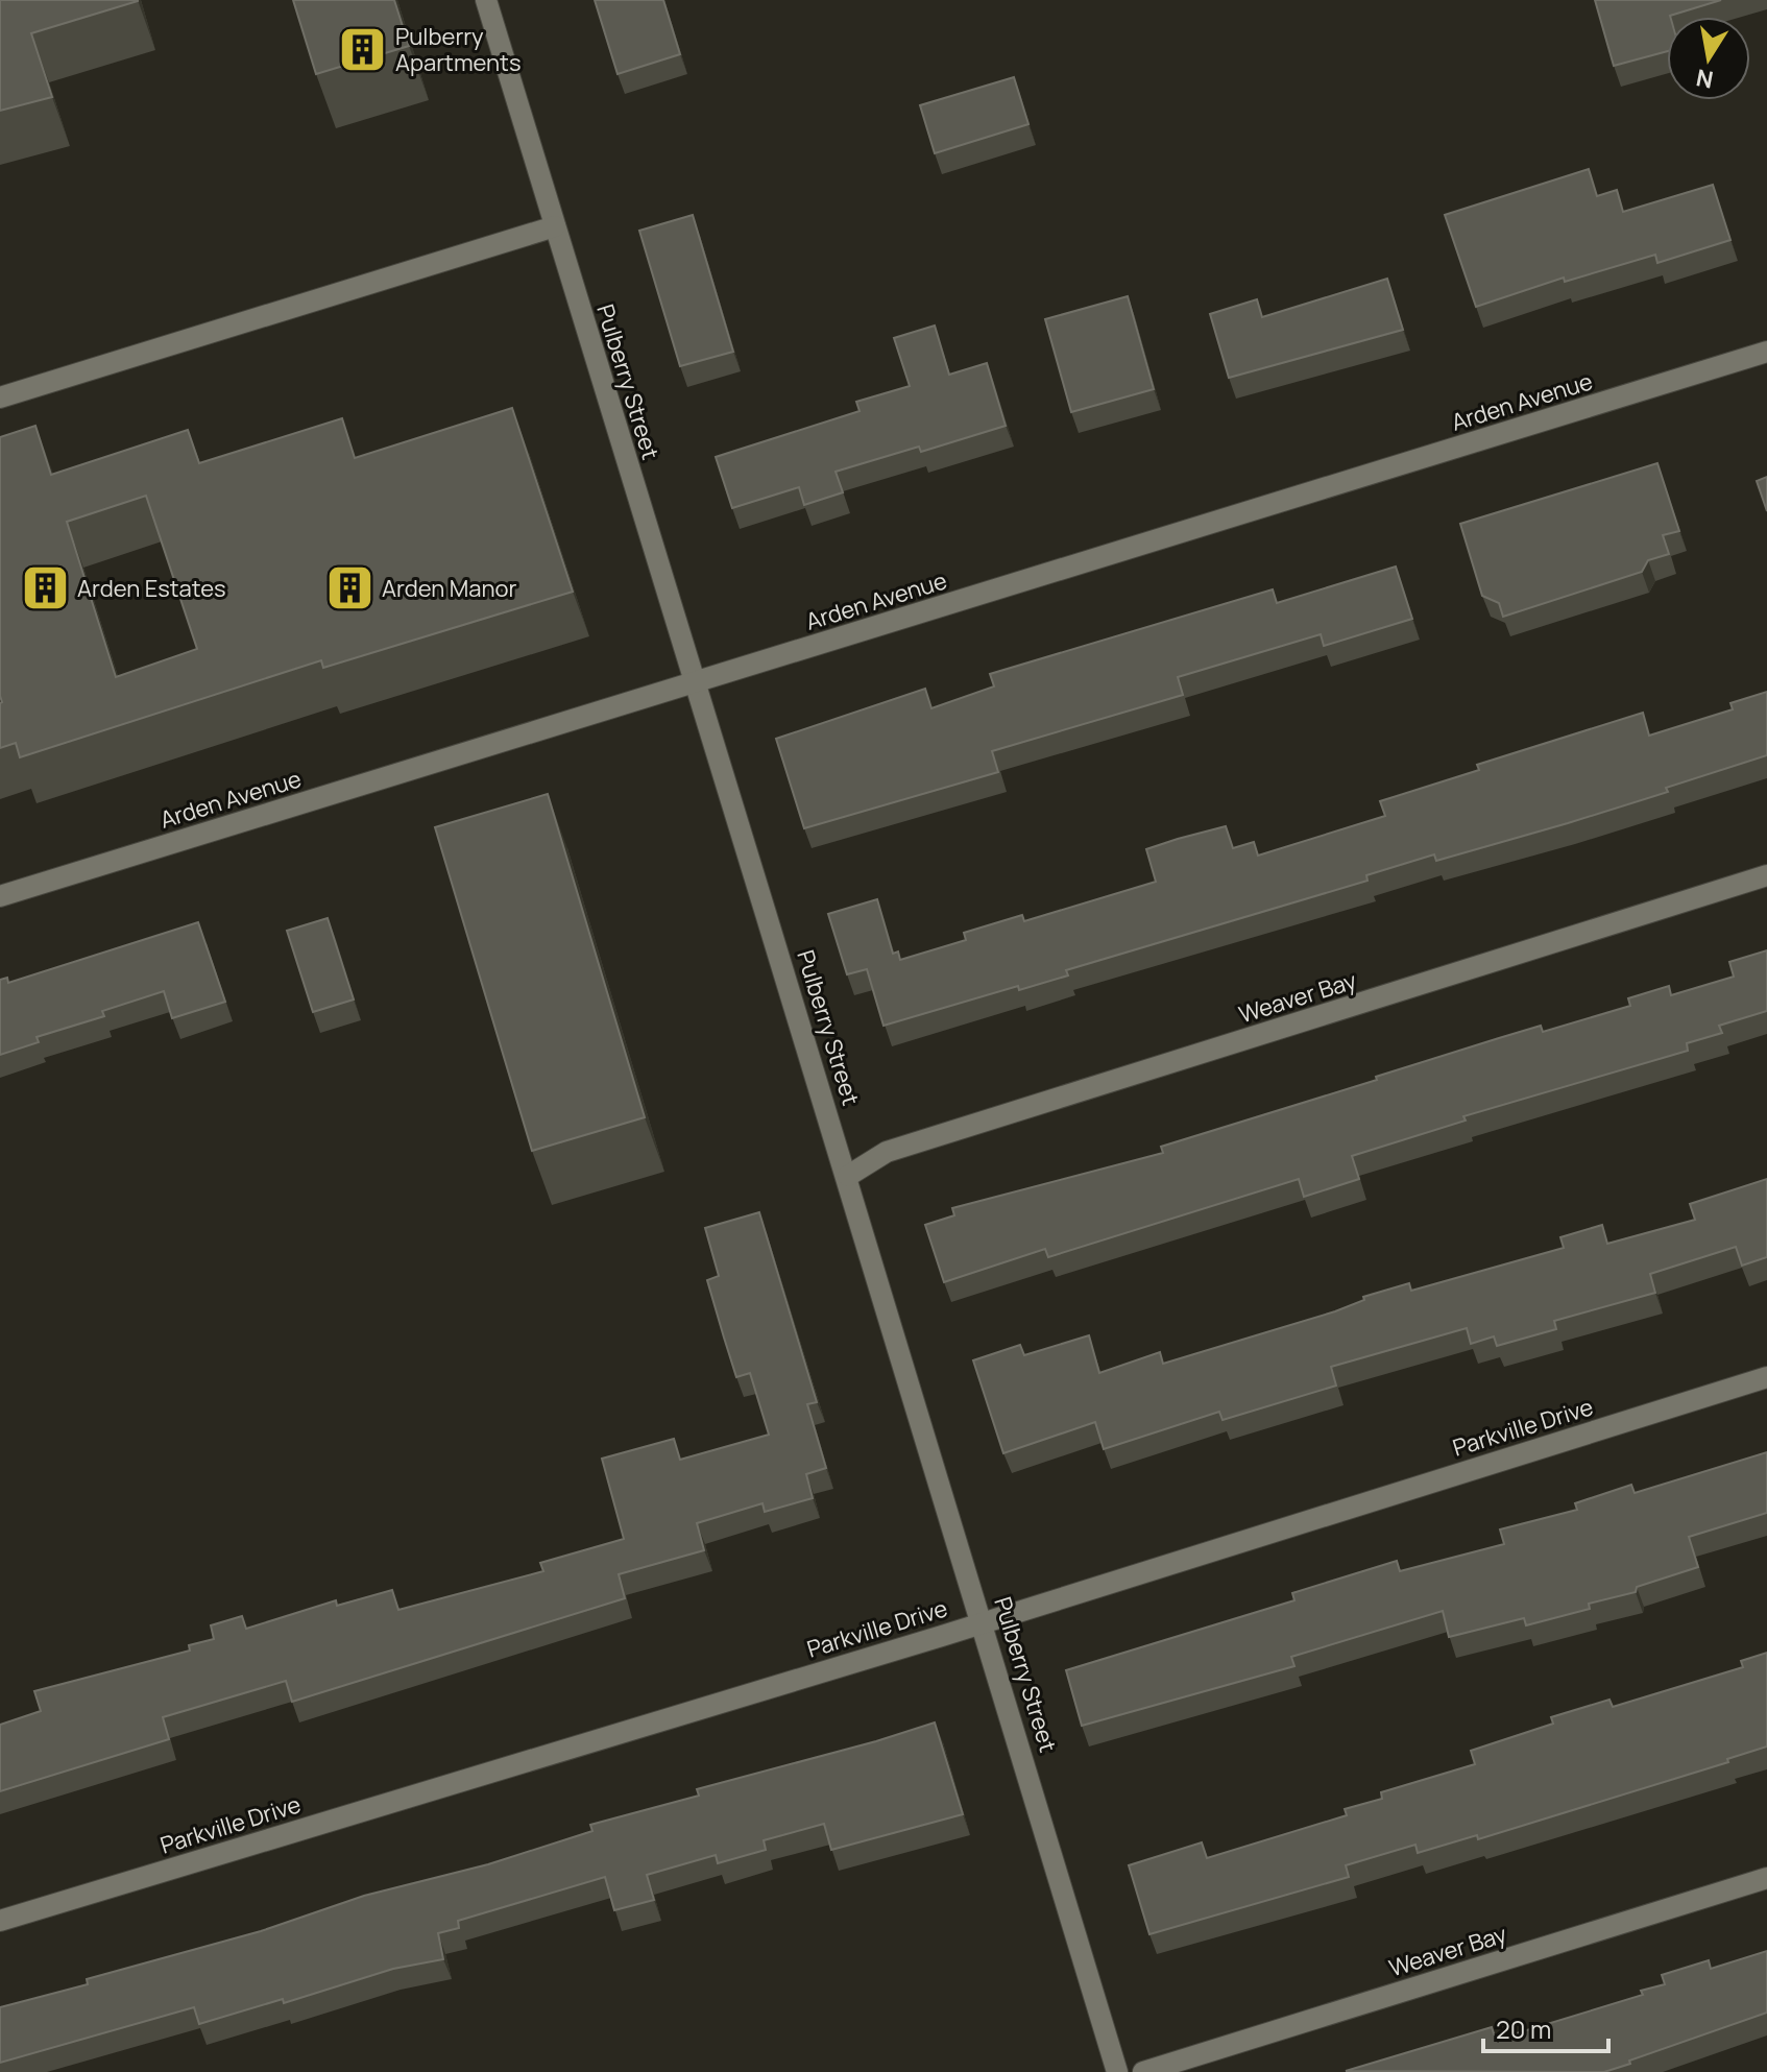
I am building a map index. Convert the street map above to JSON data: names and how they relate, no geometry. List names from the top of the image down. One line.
{"streets":{"street":["Pulberry Street","Arden Avenue","Weaver Bay","Parkville Drive"]},"crossings":[["Pulberry Street","Arden Avenue"],["Pulberry Street","Weaver Bay"],["Pulberry Street","Parkville Drive"]],"places":{"building":["Pulberry Apartments","Arden Estates","Arden Manor"]},"scale_bar":"20 m","north":"bottom"}
